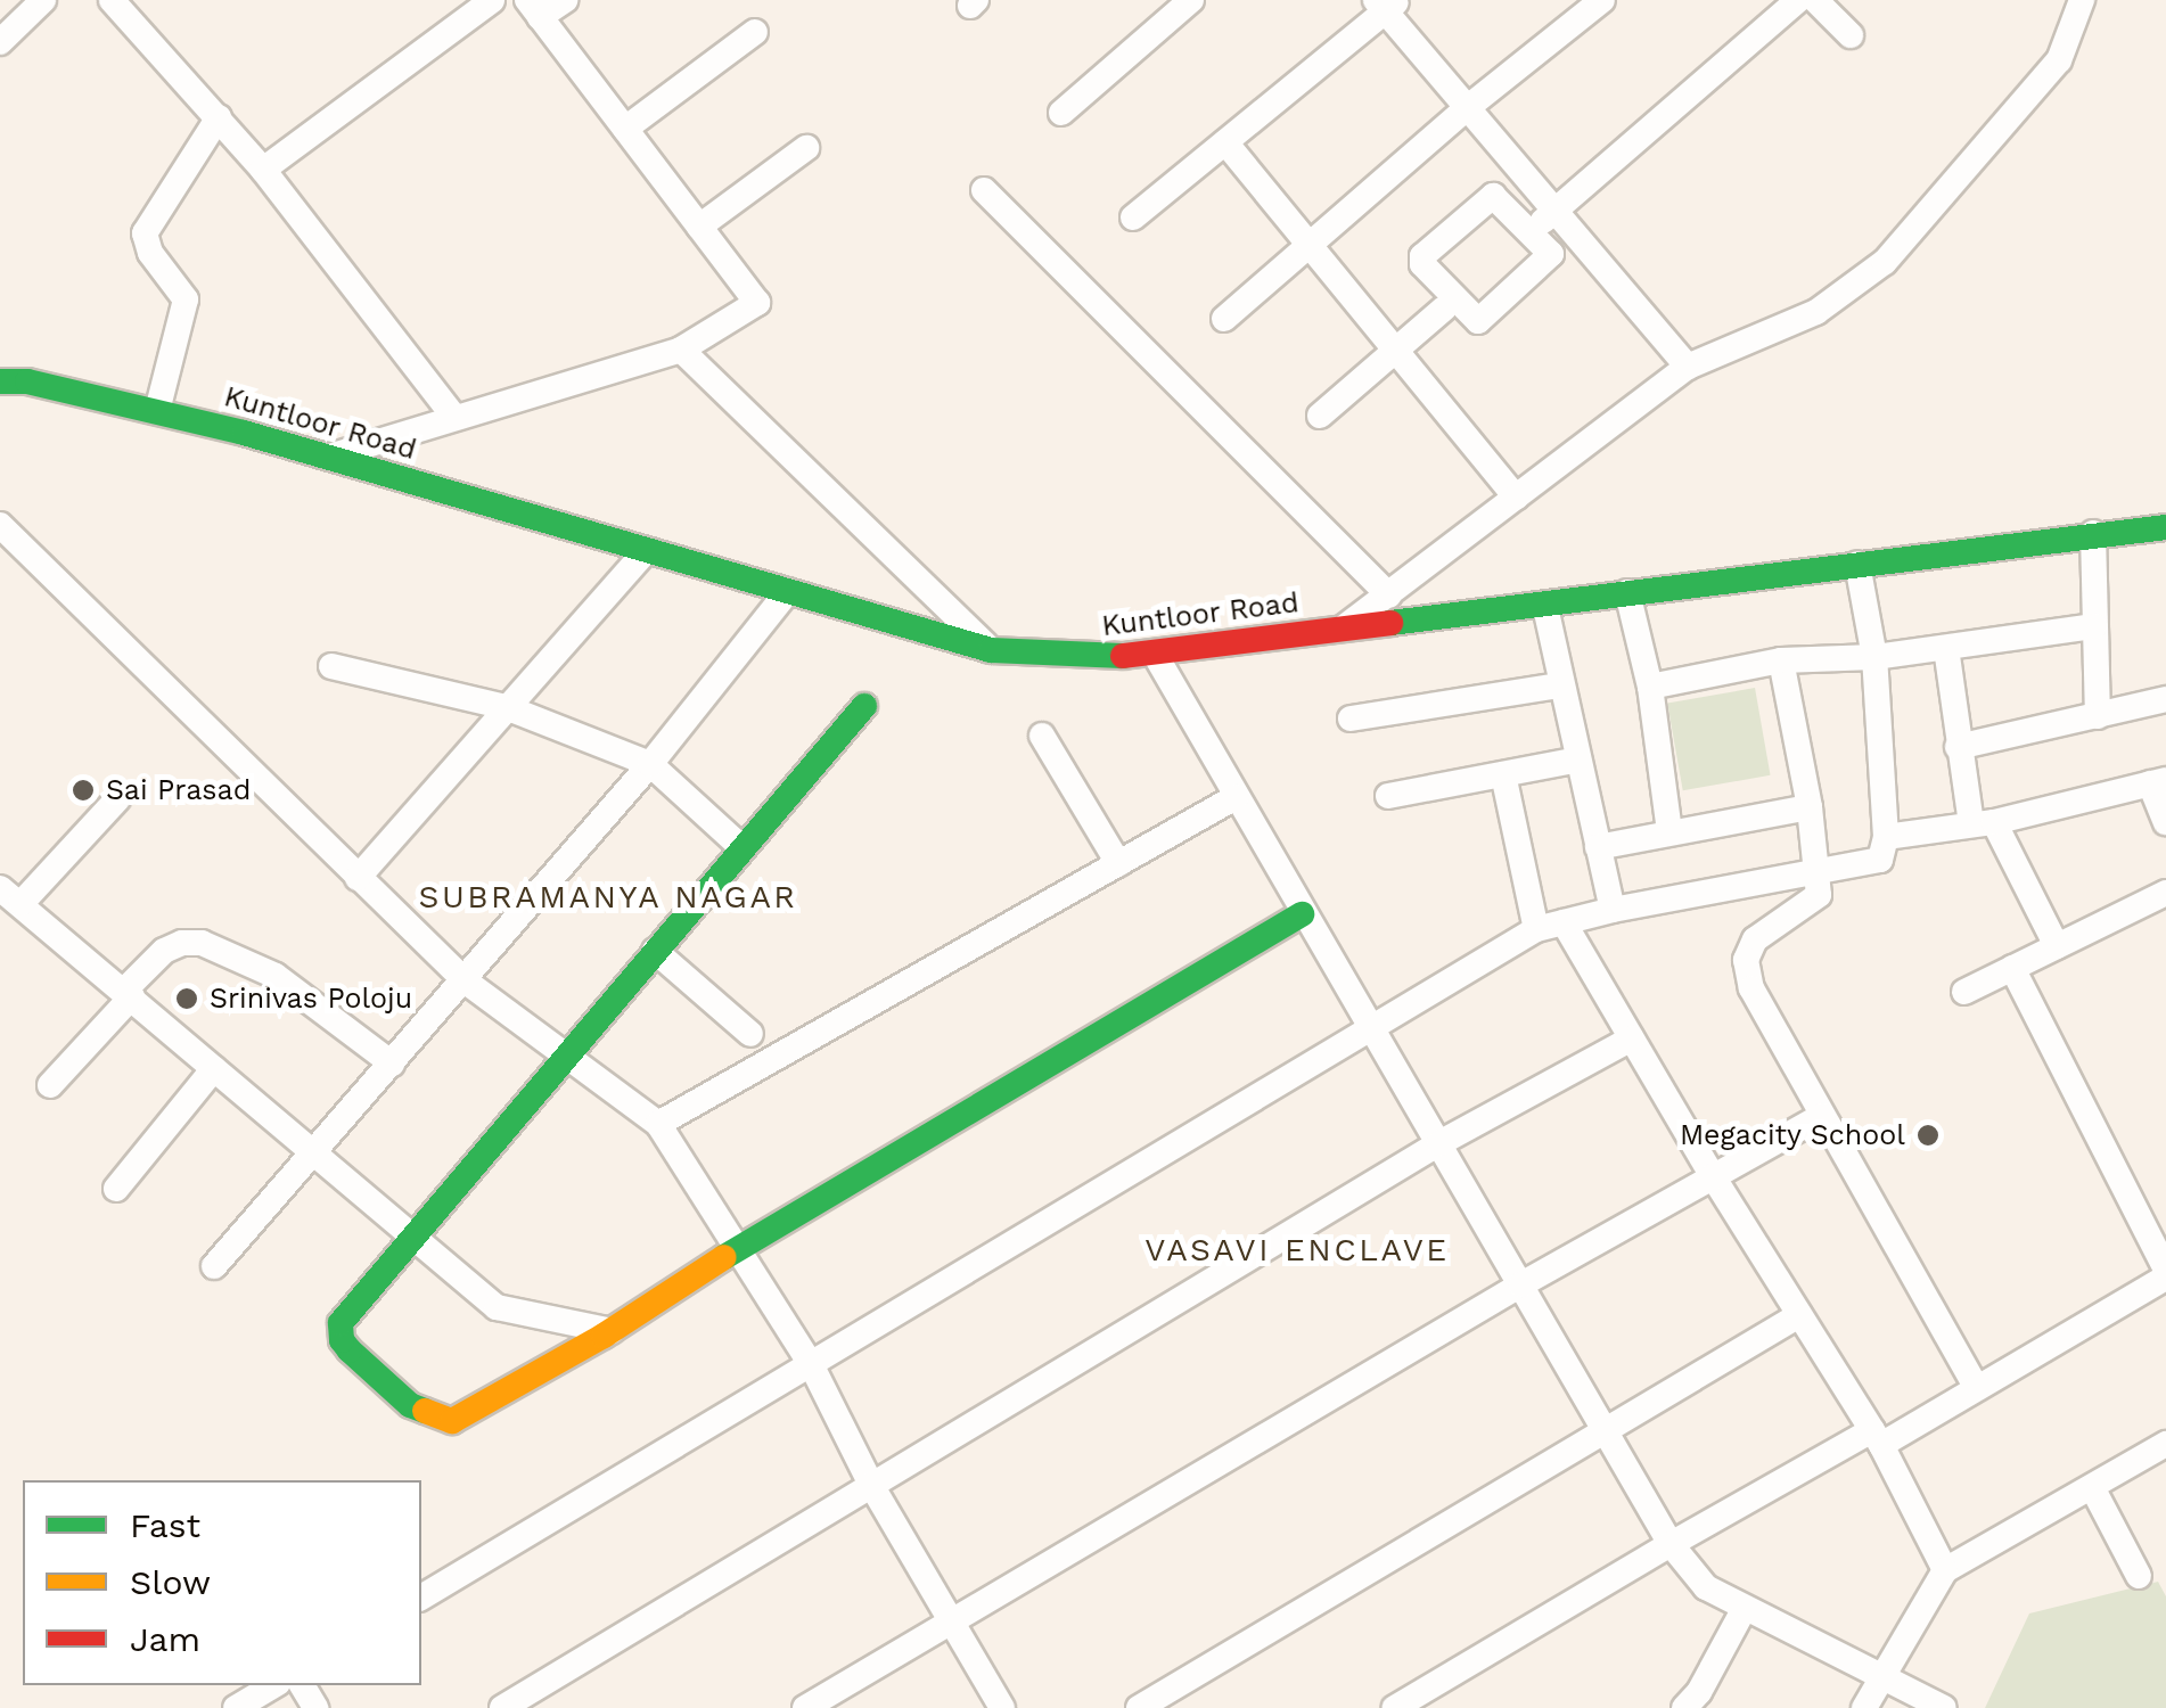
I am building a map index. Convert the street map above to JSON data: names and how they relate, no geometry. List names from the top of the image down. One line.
{"streets":{"street":["Kuntloor Road"]},"districts":["SUBRAMANYA NAGAR","VASAVI ENCLAVE"],"places":["Sai Prasad","Srinivas Poloju","Megacity School"],"legend":["Fast","Slow","Jam"]}
